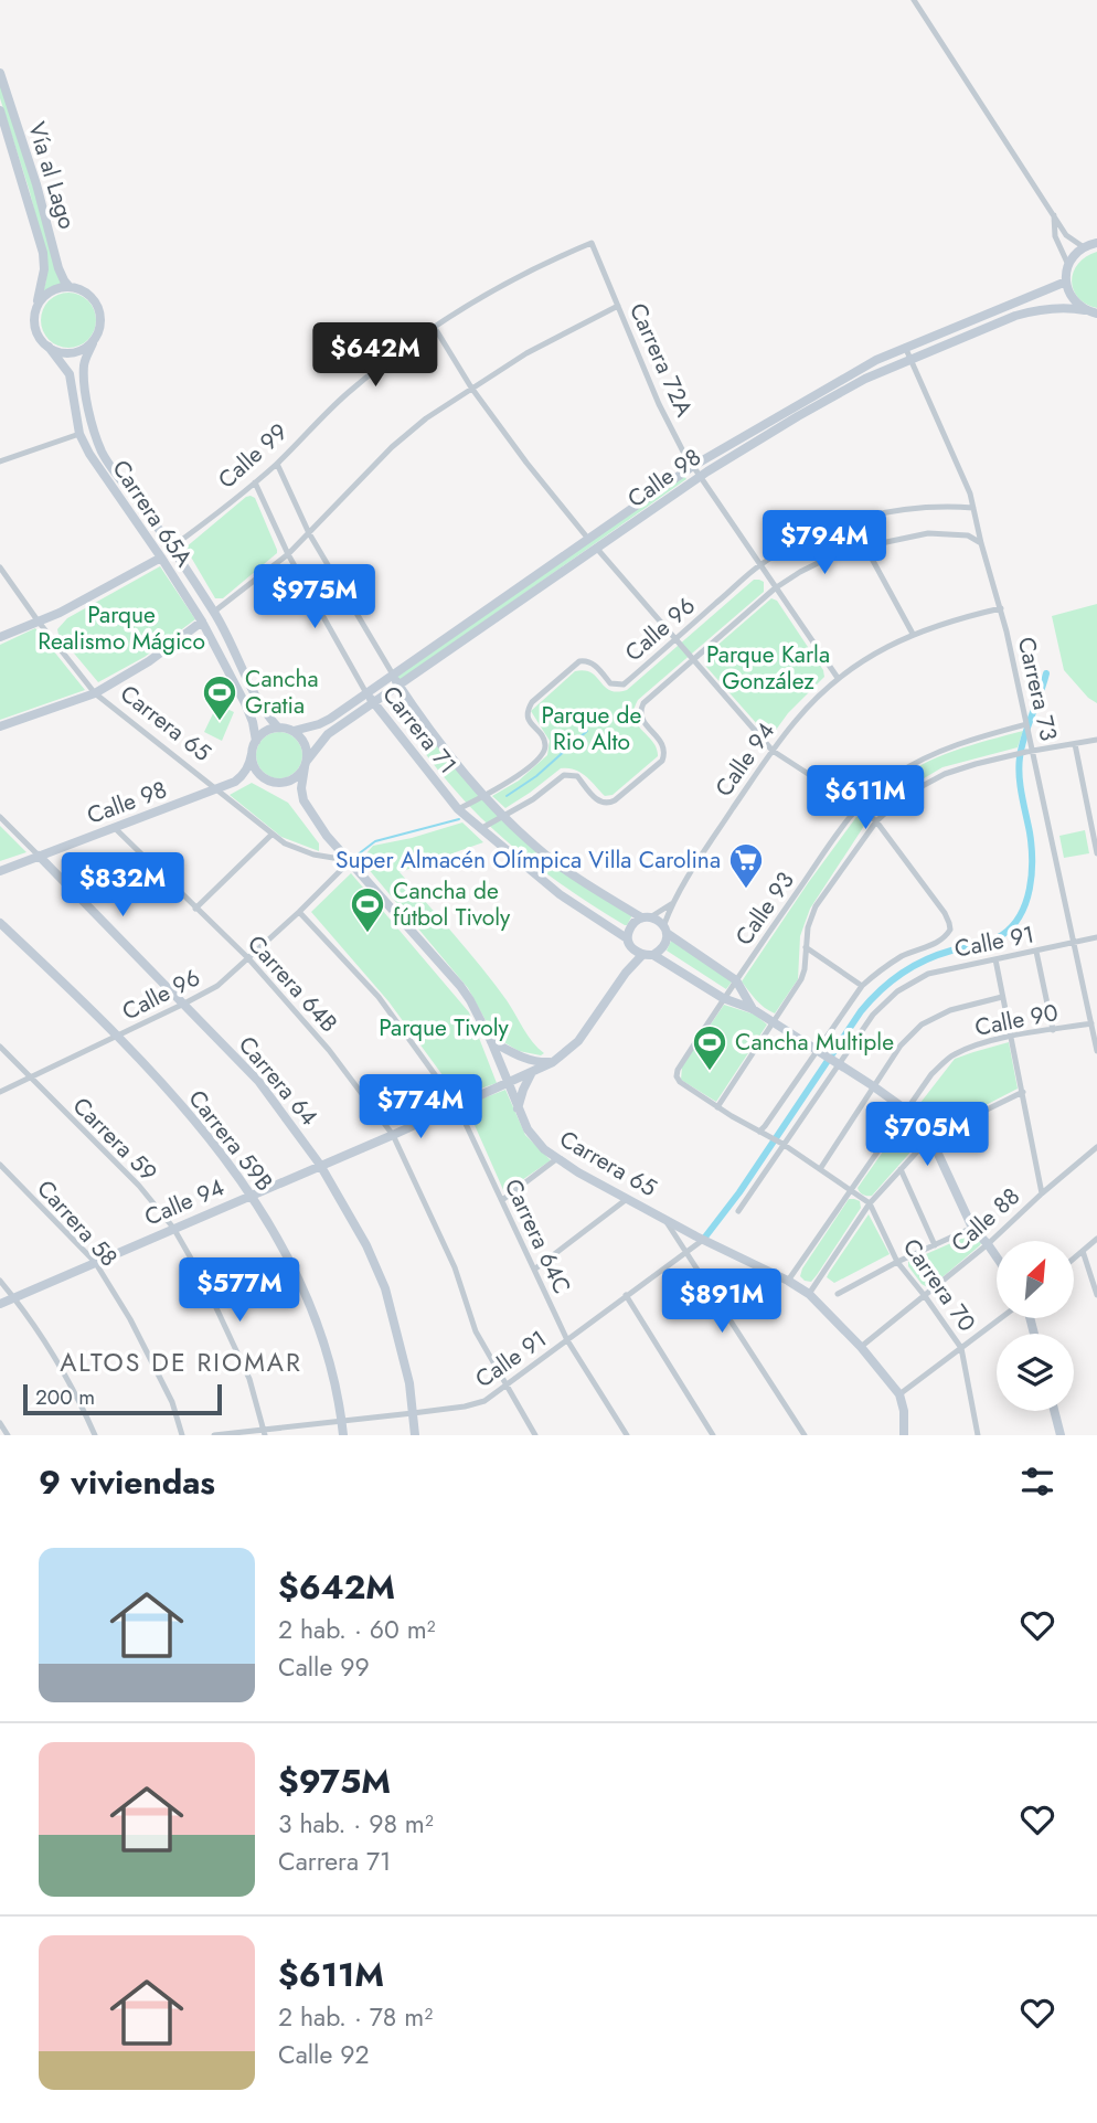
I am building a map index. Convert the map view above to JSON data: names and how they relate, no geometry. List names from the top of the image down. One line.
{"streets":{"street":["Vía al Lago","Carrera 72A","Calle 99","Calle 98","Carrera 65A","Calle 96","Carrera 73","Carrera 65","Carrera 71","Calle 94","Calle 93","Calle 91","Carrera 64B","Calle 90","Carrera 64","Carrera 59","Carrera 59B","Calle 88","Carrera 58","Carrera 64C","Carrera 70"]},"crossings":[["Vía al Lago","Carrera 65A"],["Carrera 72A","Calle 99"],["Carrera 72A","Calle 98"],["Carrera 72A","Calle 96"],["Carrera 72A","Calle 94"],["Calle 99","Carrera 65A"],["Calle 99","Carrera 71"],["Calle 98","Carrera 65A"],["Calle 98","Carrera 73"],["Calle 98","Carrera 65"],["Calle 98","Carrera 71"],["Calle 98","Carrera 64B"],["Calle 98","Carrera 64"],["Calle 96","Carrera 73"],["Calle 96","Carrera 65"],["Calle 96","Carrera 71"],["Calle 96","Carrera 64B"],["Calle 96","Carrera 64"],["Calle 96","Carrera 59"],["Calle 96","Carrera 59B"],["Calle 96","Carrera 64C"],["Carrera 73","Calle 94"],["Carrera 73","Calle 93"],["Carrera 73","Calle 91"],["Carrera 73","Calle 90"],["Carrera 65","Calle 94"],["Carrera 65","Calle 91"],["Carrera 65","Calle 90"],["Carrera 65","Calle 88"],["Carrera 71","Calle 94"],["Calle 94","Carrera 64B"],["Calle 94","Carrera 64"],["Calle 94","Carrera 59"],["Calle 94","Carrera 59B"],["Calle 94","Carrera 58"],["Calle 94","Carrera 64C"],["Calle 93","Carrera 70"],["Calle 91","Carrera 64B"],["Calle 91","Carrera 64"],["Calle 91","Carrera 59"],["Calle 91","Carrera 59B"],["Calle 91","Carrera 64C"],["Calle 91","Carrera 70"],["Calle 90","Carrera 70"],["Calle 88","Carrera 70"]],"districts":["ALTOS DE RIOMAR"],"parks":["Parque Realismo Mágico","Parque Karla González","Parque de Rio Alto","Parque Tivoly"],"places":{"sports":["Cancha Gratia","Cancha de fútbol Tivoly","Cancha Multiple"],"supermarket":["Super Almacén Olímpica Villa Carolina"]},"scale_bar":"200 m","north":"top right","page":{"price":["$642M","$794M","$975M","$611M","$832M","$774M","$705M","$577M","$891M"],"scale":"200 m","heading":"9 viviendas","list":[{"name":"$642M","note":"2 hab. · 60 m² · Calle 99"},{"name":"$975M","note":"3 hab. · 98 m² · Carrera 71"},{"name":"$611M","note":"2 hab. · 78 m² · Calle 92"}]}}
